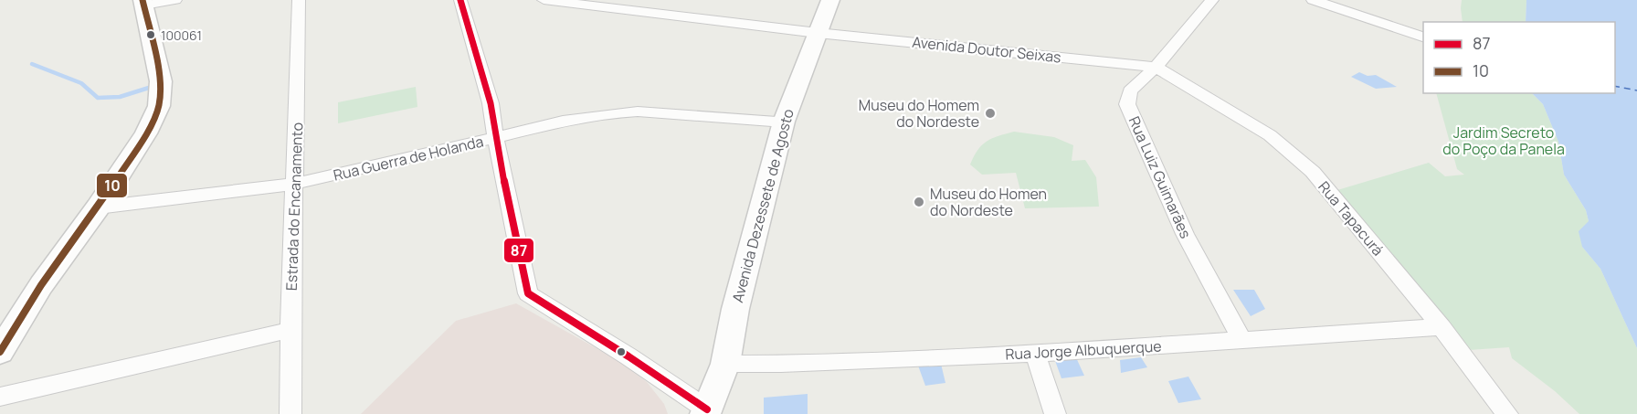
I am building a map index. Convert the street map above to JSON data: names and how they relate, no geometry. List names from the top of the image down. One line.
{"streets":{"main road":["Avenida Dezessete de Agosto"],"street":["Avenida Doutor Seixas","Rua Guerra de Holanda","Rua Luiz Guimarães","Estrada do Encanamento","Rua Tapacurá","Rua Jorge Albuquerque"]},"crossings":[["Avenida Doutor Seixas","Rua Luiz Guimarães"],["Avenida Doutor Seixas","Avenida Dezessete de Agosto"],["Avenida Doutor Seixas","Rua Tapacurá"],["Rua Guerra de Holanda","Avenida Dezessete de Agosto"],["Rua Guerra de Holanda","Estrada do Encanamento"],["Rua Luiz Guimarães","Rua Tapacurá"],["Rua Luiz Guimarães","Rua Jorge Albuquerque"],["Avenida Dezessete de Agosto","Rua Jorge Albuquerque"],["Rua Tapacurá","Rua Jorge Albuquerque"]],"parks":["Jardim Secreto do Poço da Panela"],"places":["100061","Museu do Homem do Nordeste","Museu do Homen do Nordeste"],"lines":["transit line 87","transit line 10"],"legend":["87","10"]}
